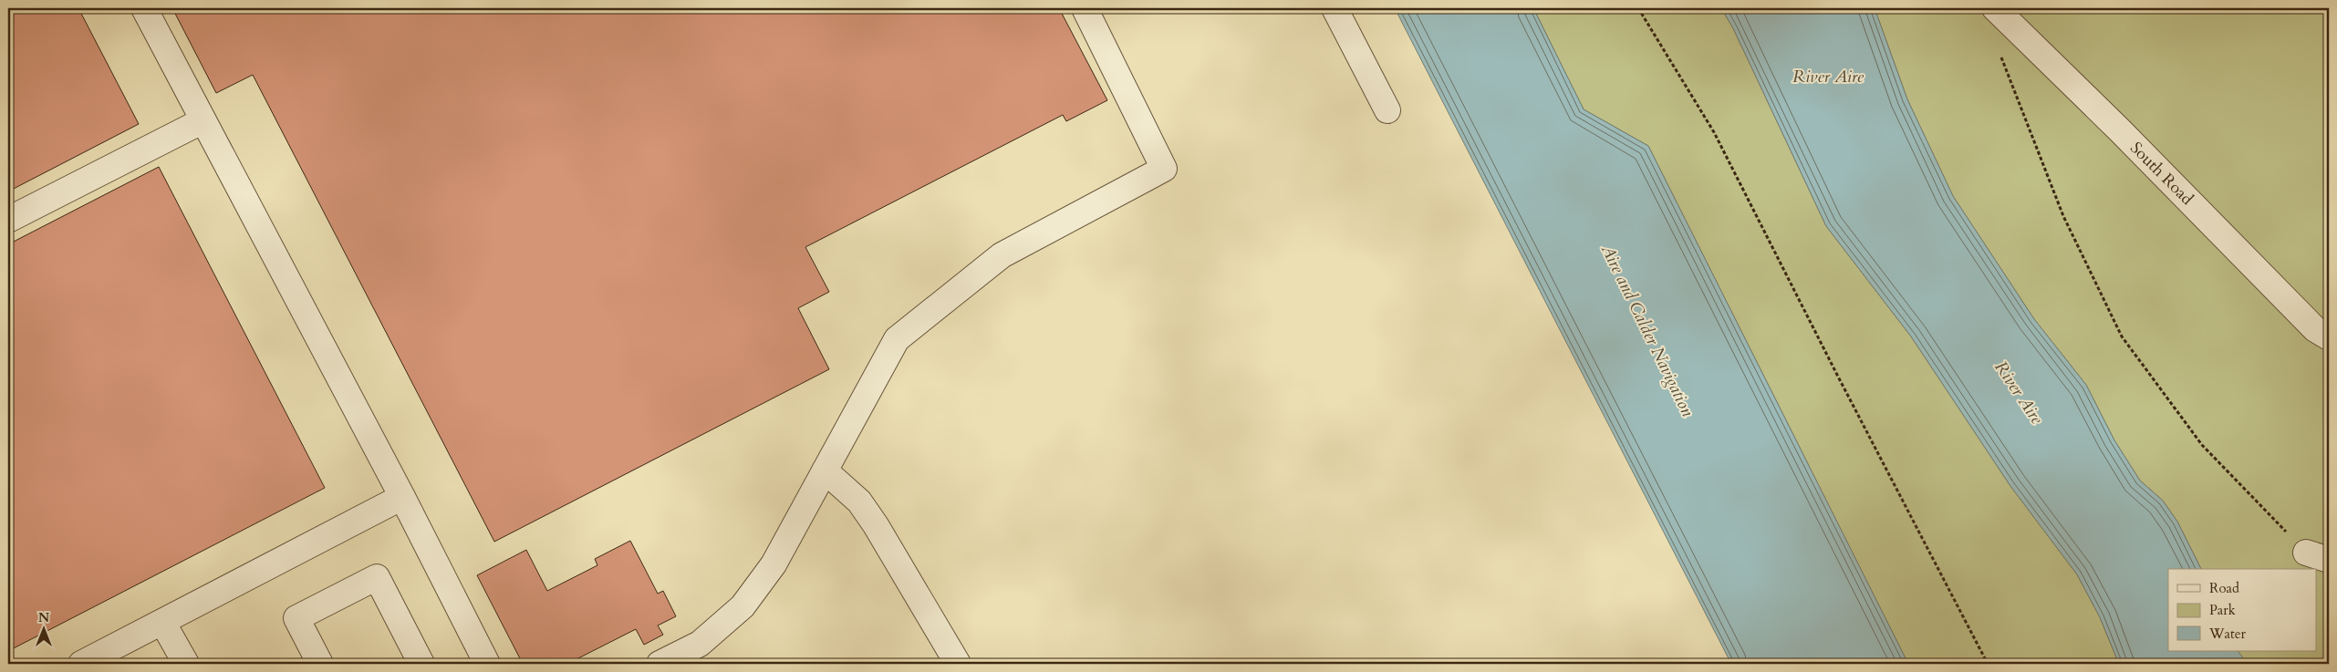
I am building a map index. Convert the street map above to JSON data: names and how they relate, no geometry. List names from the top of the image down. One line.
{"streets":{"lane":["South Road"]},"water":["River Aire","Aire and Calder Navigation"],"legend":["Road","Park","Water"],"north":"top"}
